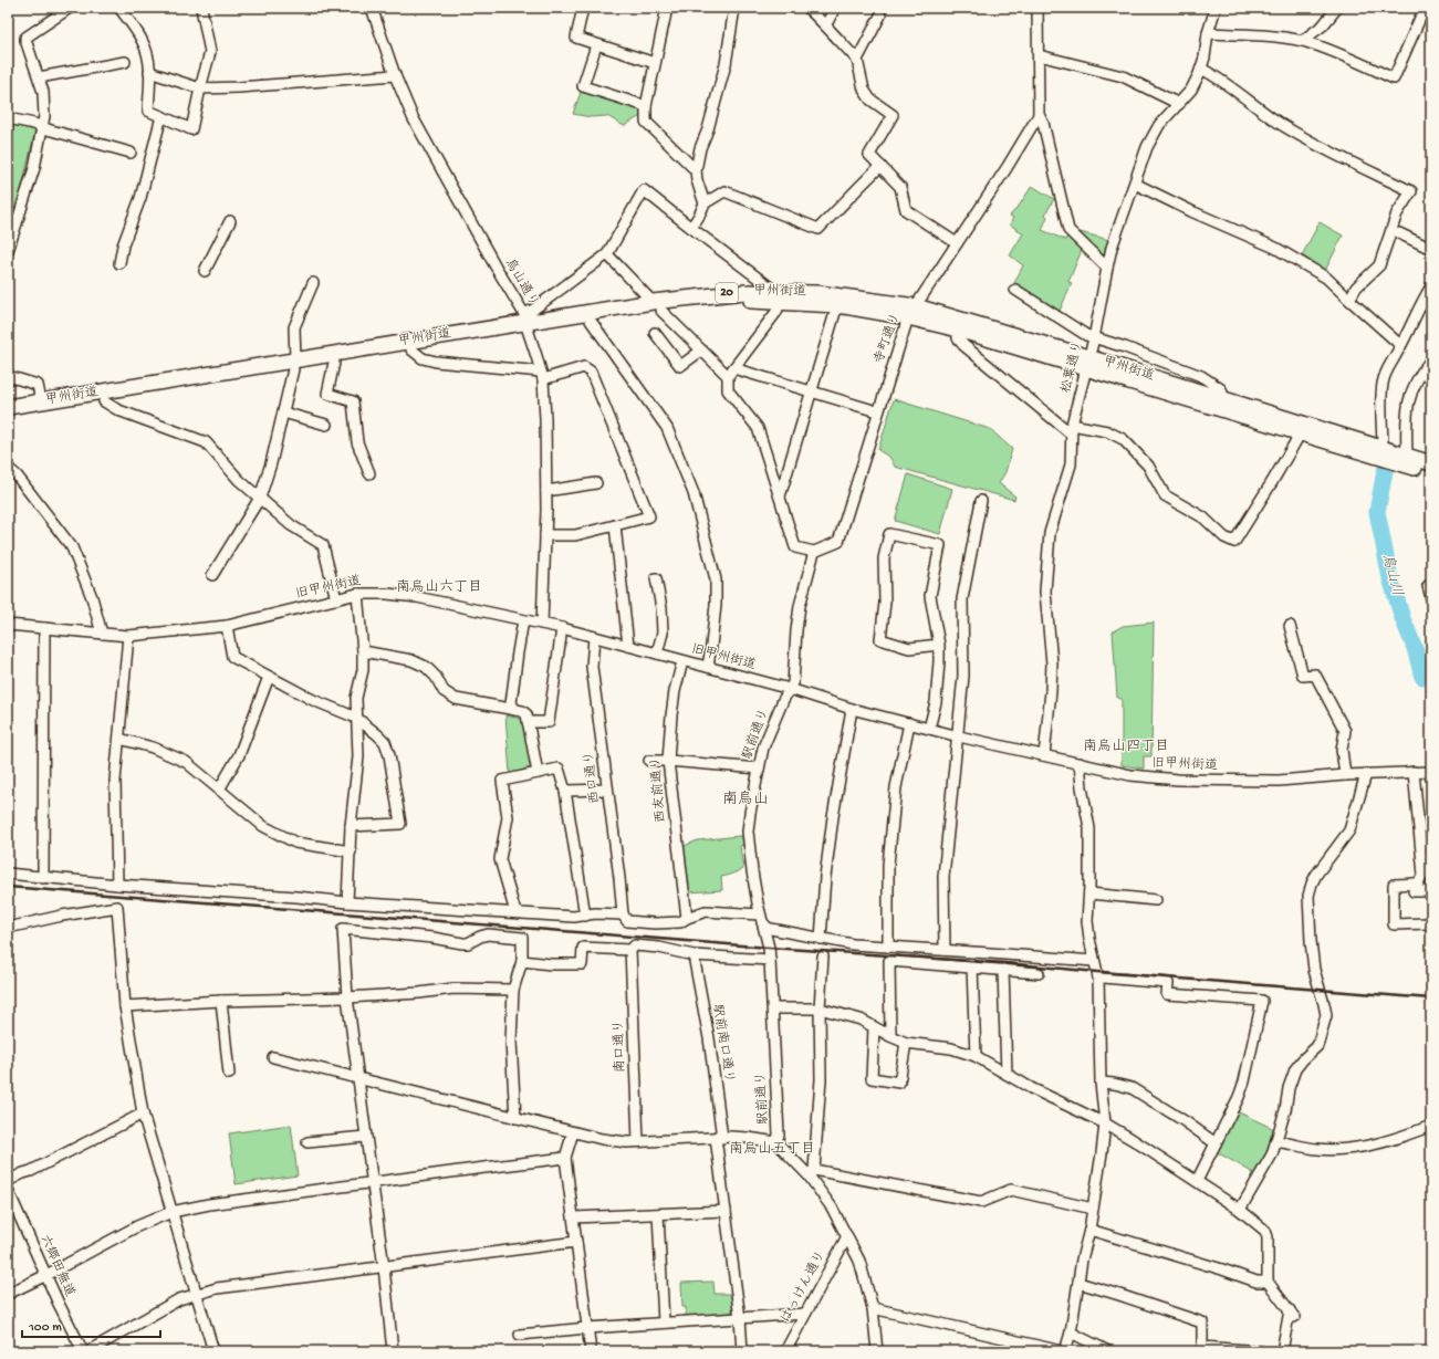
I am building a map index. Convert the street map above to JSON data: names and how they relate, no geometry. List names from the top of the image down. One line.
{"streets":{"highway":["甲州街道","20"],"street":["烏山通り","寺町通り","松葉通り","旧甲州街道","駅前通り","西口通り","西友前通り","駅前南口通り","南口通り","六郷田無道","はっけん通り"]},"crossings":[["烏山通り","甲州街道"],["烏山通り","旧甲州街道"],["甲州街道","寺町通り"],["甲州街道","松葉通り"],["松葉通り","旧甲州街道"],["旧甲州街道","駅前通り"],["旧甲州街道","西口通り"],["旧甲州街道","西友前通り"],["駅前通り","はっけん通り"]],"districts":["南烏山六丁目","南烏山四丁目","南烏山","南烏山五丁目"],"water":["烏山川"],"scale_bar":"100 m"}
